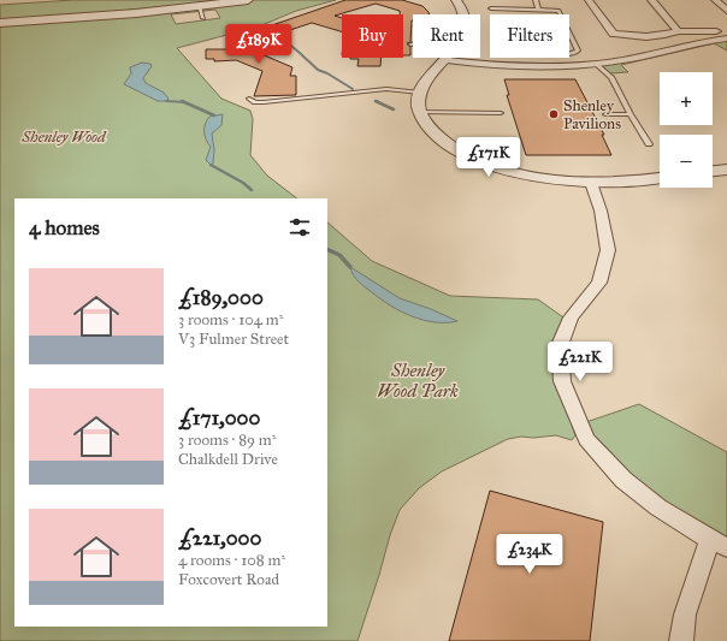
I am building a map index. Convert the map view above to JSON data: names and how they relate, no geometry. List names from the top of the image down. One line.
{"parks":["Shenley Wood","Shenley Wood Park"],"places":["Shenley Pavilions"],"page":{"chip":["Buy","Rent","Filters"],"price":["£189K","£171K","£221K","£234K"],"map_buttons":["+","−"],"heading":"4 homes","list":[{"name":"£189,000","note":"3 rooms · 104 m² · V3 Fulmer Street"},{"name":"£171,000","note":"3 rooms · 89 m² · Chalkdell Drive"},{"name":"£221,000","note":"4 rooms · 108 m² · Foxcovert Road"}]}}
